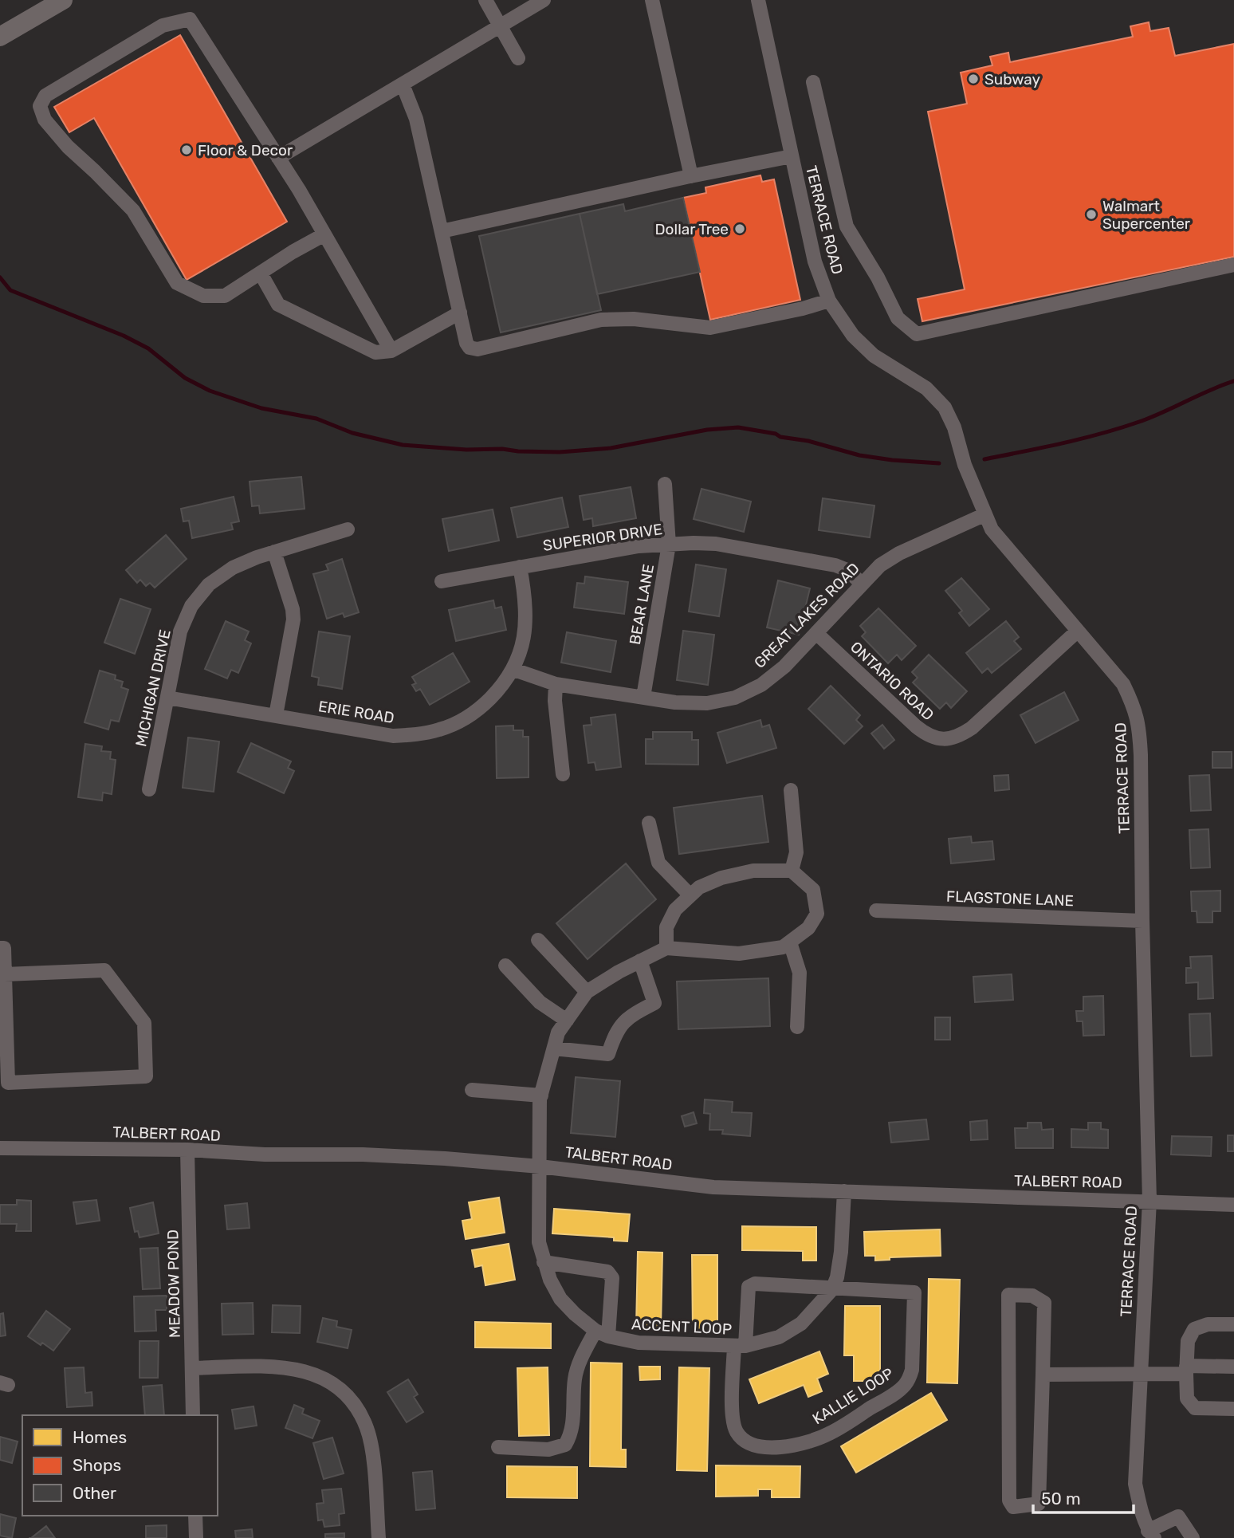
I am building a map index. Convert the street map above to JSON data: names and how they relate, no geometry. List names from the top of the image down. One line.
{"streets":{"street":["TERRACE ROAD","SUPERIOR DRIVE","BEAR LANE","GREAT LAKES ROAD","ONTARIO ROAD","MICHIGAN DRIVE","ERIE ROAD","FLAGSTONE LANE","TALBERT ROAD","MEADOW POND","ACCENT LOOP","KALLIE LOOP"]},"crossings":[["TERRACE ROAD","GREAT LAKES ROAD"],["TERRACE ROAD","ONTARIO ROAD"],["TERRACE ROAD","FLAGSTONE LANE"],["TERRACE ROAD","TALBERT ROAD"],["SUPERIOR DRIVE","BEAR LANE"],["SUPERIOR DRIVE","GREAT LAKES ROAD"],["SUPERIOR DRIVE","ERIE ROAD"],["BEAR LANE","GREAT LAKES ROAD"],["GREAT LAKES ROAD","ONTARIO ROAD"],["GREAT LAKES ROAD","ERIE ROAD"],["MICHIGAN DRIVE","ERIE ROAD"],["TALBERT ROAD","MEADOW POND"],["TALBERT ROAD","ACCENT LOOP"],["ACCENT LOOP","KALLIE LOOP"]],"places":["Subway","Floor & Decor","Walmart Supercenter","Dollar Tree"],"legend":["Homes","Shops","Other"],"scale_bar":"50 m"}
